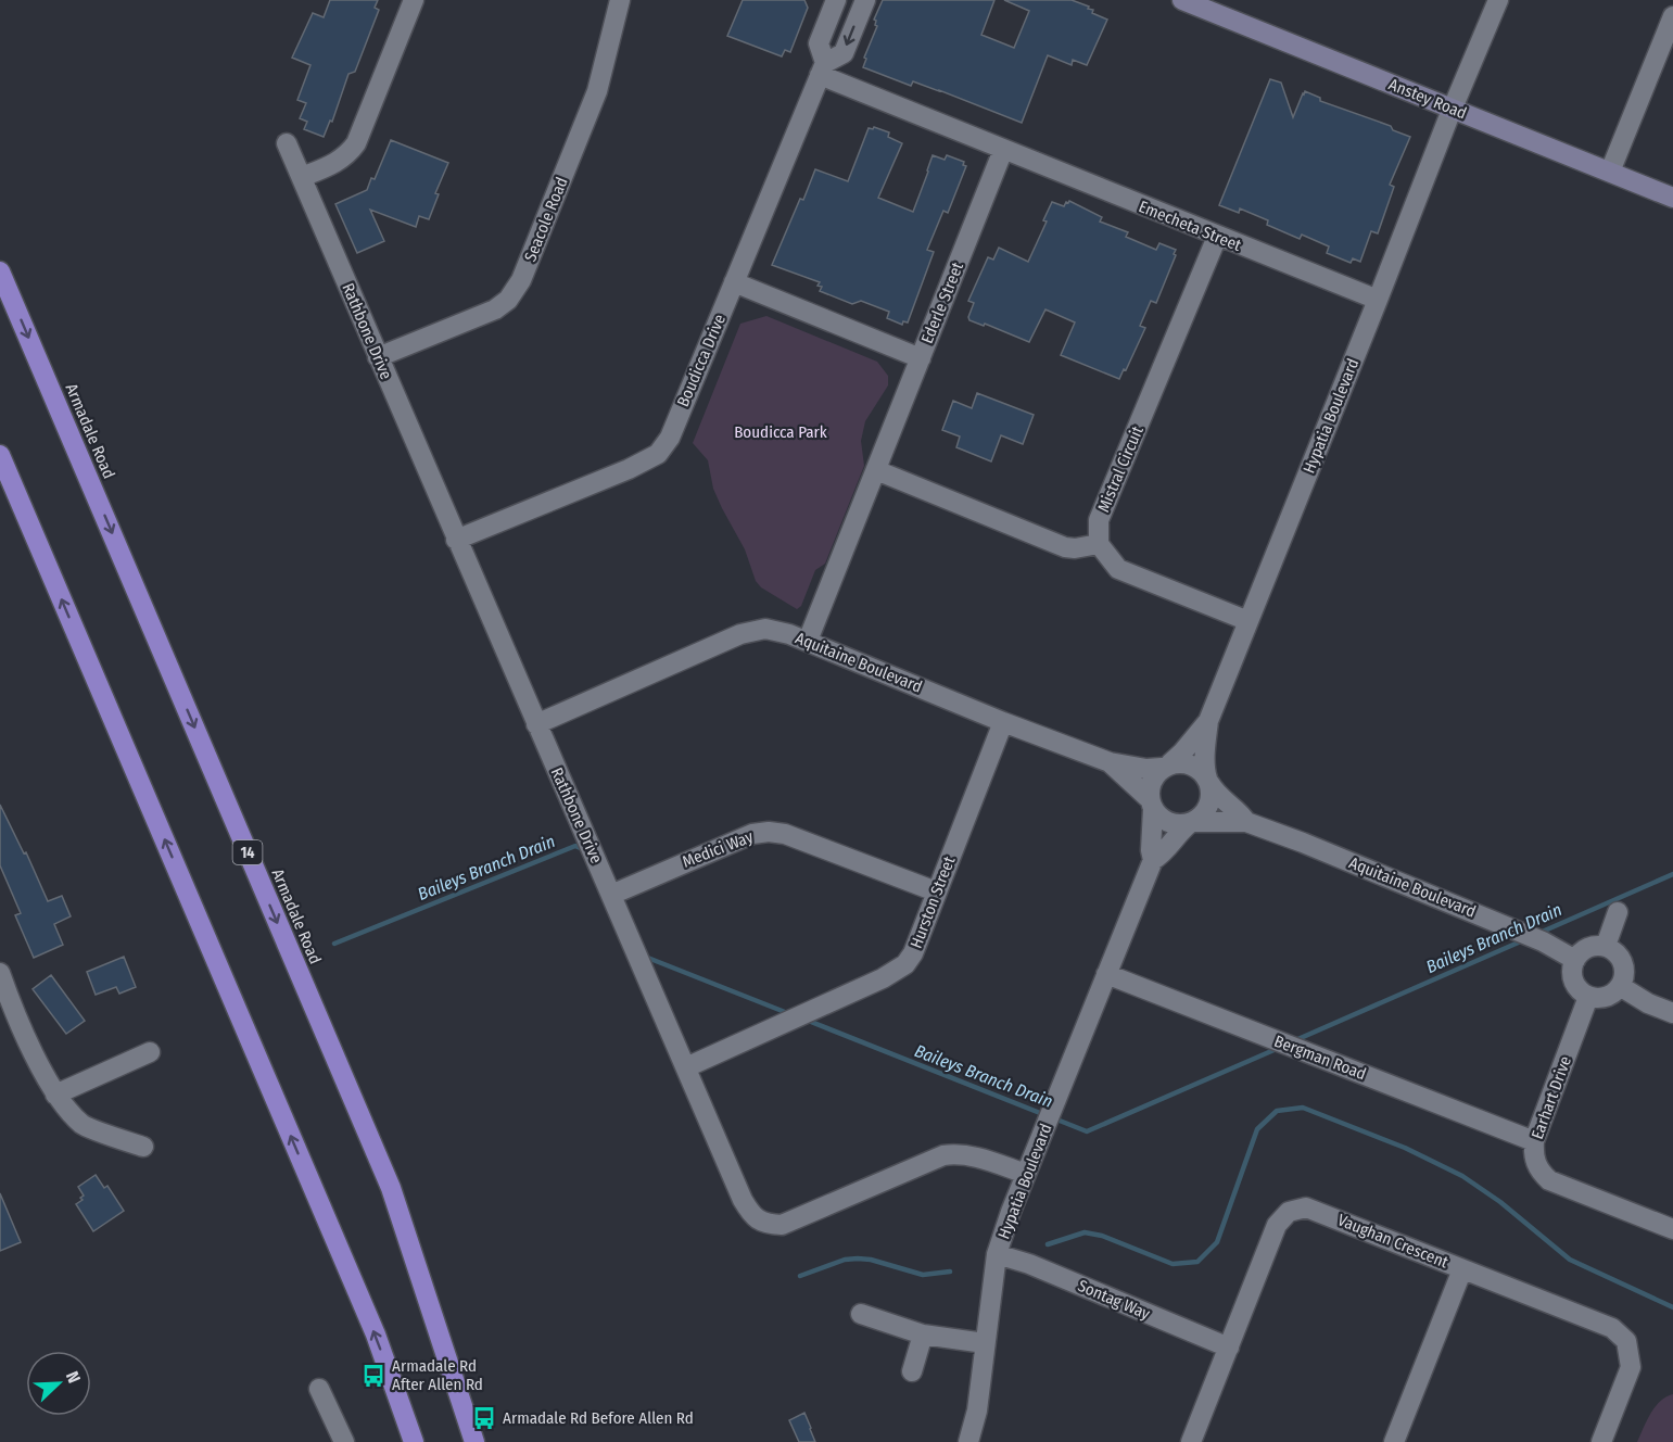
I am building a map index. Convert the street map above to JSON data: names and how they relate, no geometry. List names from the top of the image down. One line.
{"streets":{"highway":["Armadale Road","14"],"street":["Anstey Road","Seacole Road","Emecheta Street","Ederle Street","Rathbone Drive","Boudicca Drive","Hypatia Boulevard","Mistral Circuit","Aquitaine Boulevard","Medici Way","Hurston Street","Bergman Road","Earhart Drive","Vaughan Crescent","Sontag Way"]},"crossings":[["Anstey Road","Hypatia Boulevard"],["Seacole Road","Rathbone Drive"],["Emecheta Street","Ederle Street"],["Emecheta Street","Hypatia Boulevard"],["Emecheta Street","Mistral Circuit"],["Ederle Street","Aquitaine Boulevard"],["Rathbone Drive","Boudicca Drive"],["Rathbone Drive","Hypatia Boulevard"],["Rathbone Drive","Aquitaine Boulevard"],["Rathbone Drive","Medici Way"],["Rathbone Drive","Hurston Street"],["Hypatia Boulevard","Aquitaine Boulevard"],["Hypatia Boulevard","Bergman Road"],["Hypatia Boulevard","Sontag Way"],["Aquitaine Boulevard","Hurston Street"],["Aquitaine Boulevard","Earhart Drive"],["Medici Way","Hurston Street"],["Bergman Road","Earhart Drive"],["Vaughan Crescent","Sontag Way"]],"water":["Baileys Branch Drain"],"parks":["Boudicca Park"],"places":{"bus stop":["Armadale Rd After Allen Rd","Armadale Rd Before Allen Rd"]},"north":"top right"}
